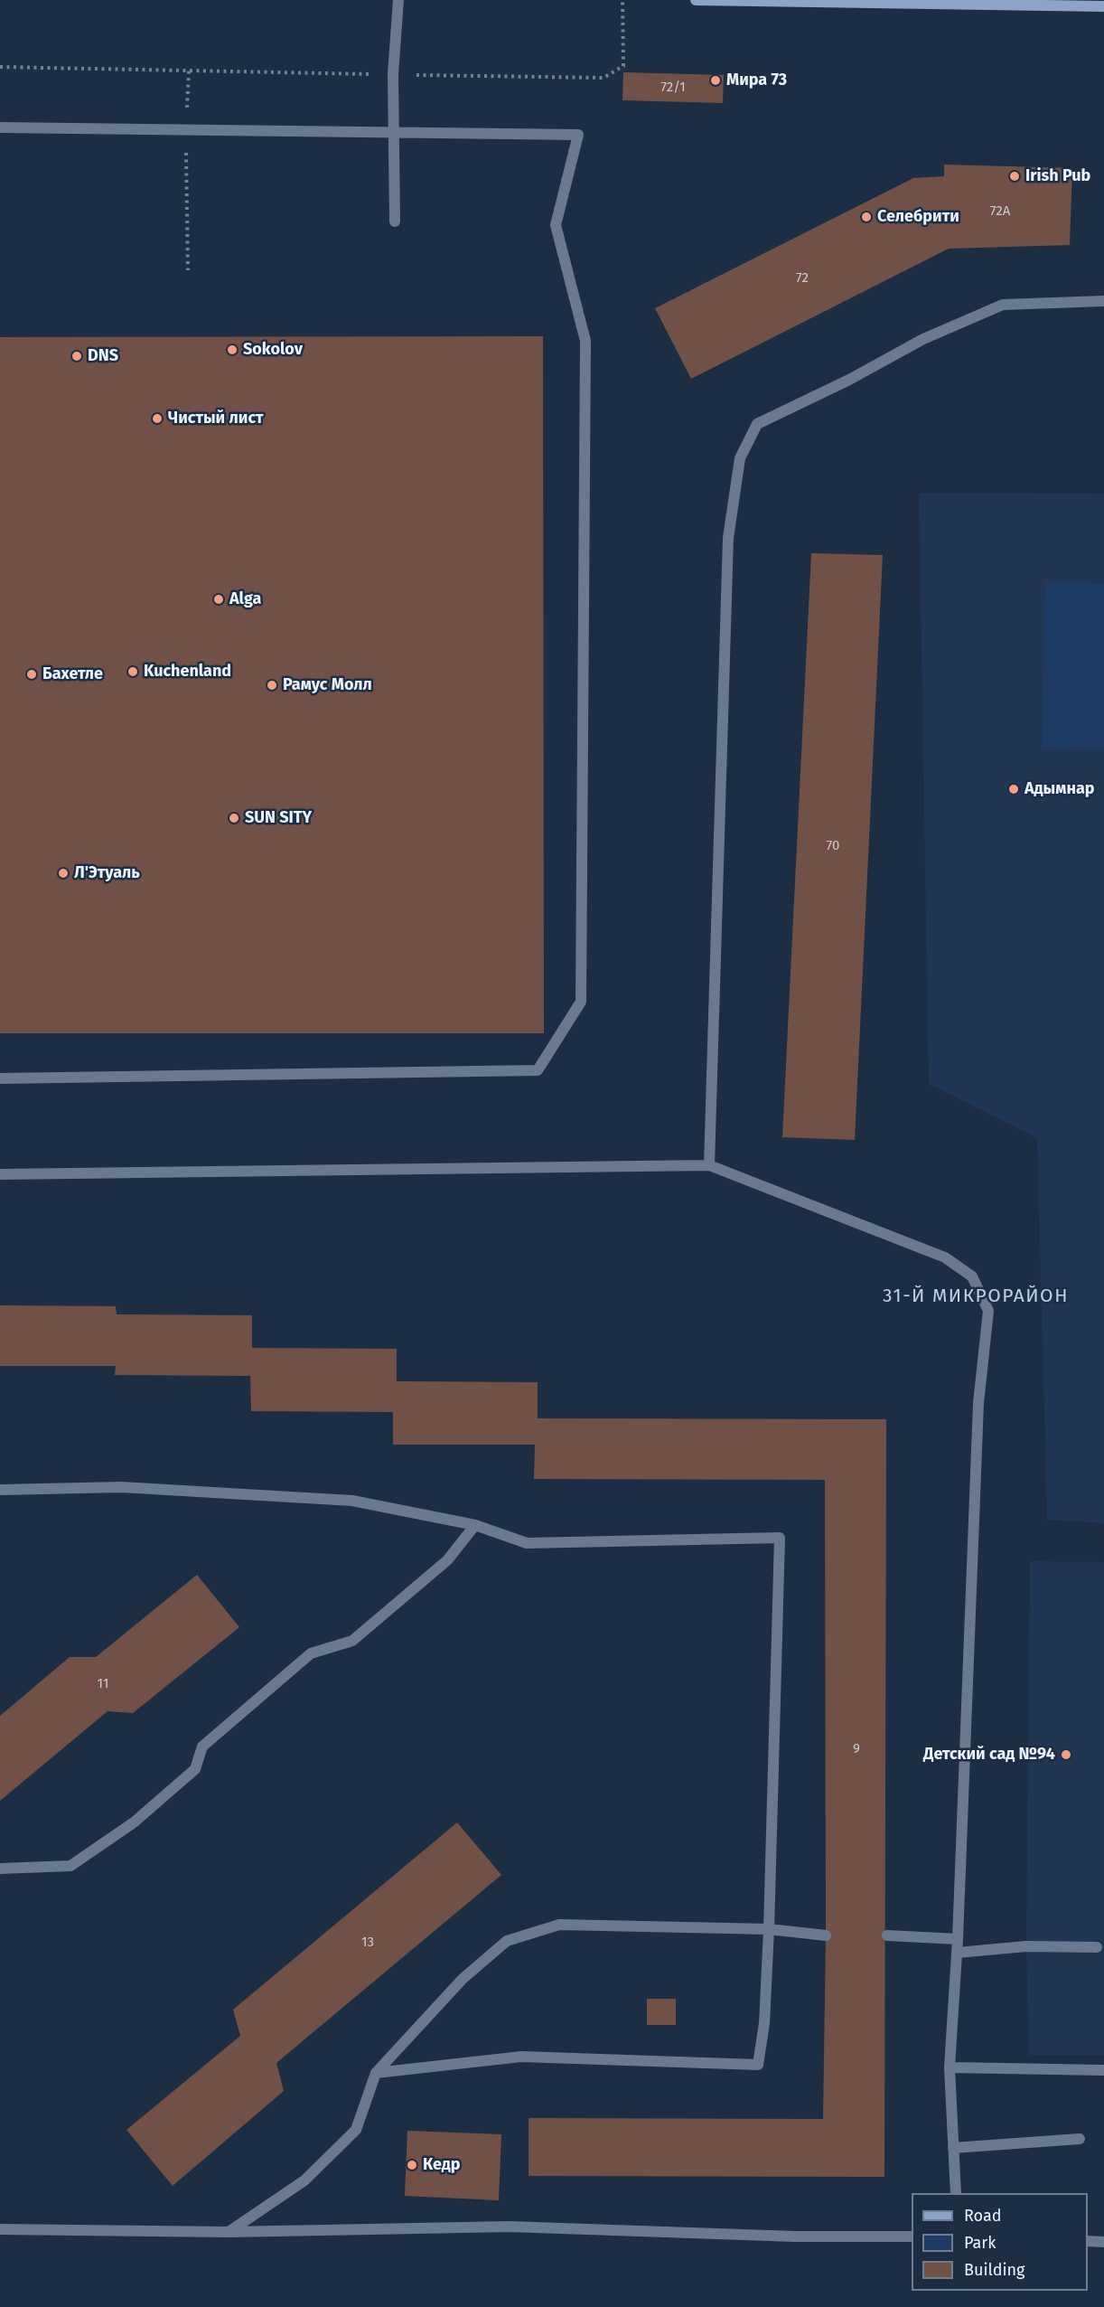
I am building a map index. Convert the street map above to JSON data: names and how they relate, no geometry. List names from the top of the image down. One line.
{"districts":["31-Й МИКРОРАЙОН"],"places":["Мира 73","Irish Pub","Селебрити","Sokolov","DNS","Чистый лист","Alga","Kuchenland","Бахетле","Рамус Молл","Адымнар","SUN SITY","Л'Этуаль","Детский сад №94","Кедр"],"house_numbers":["72/1","72А","72","70","11","9","13"],"legend":["Road","Park","Building"]}
